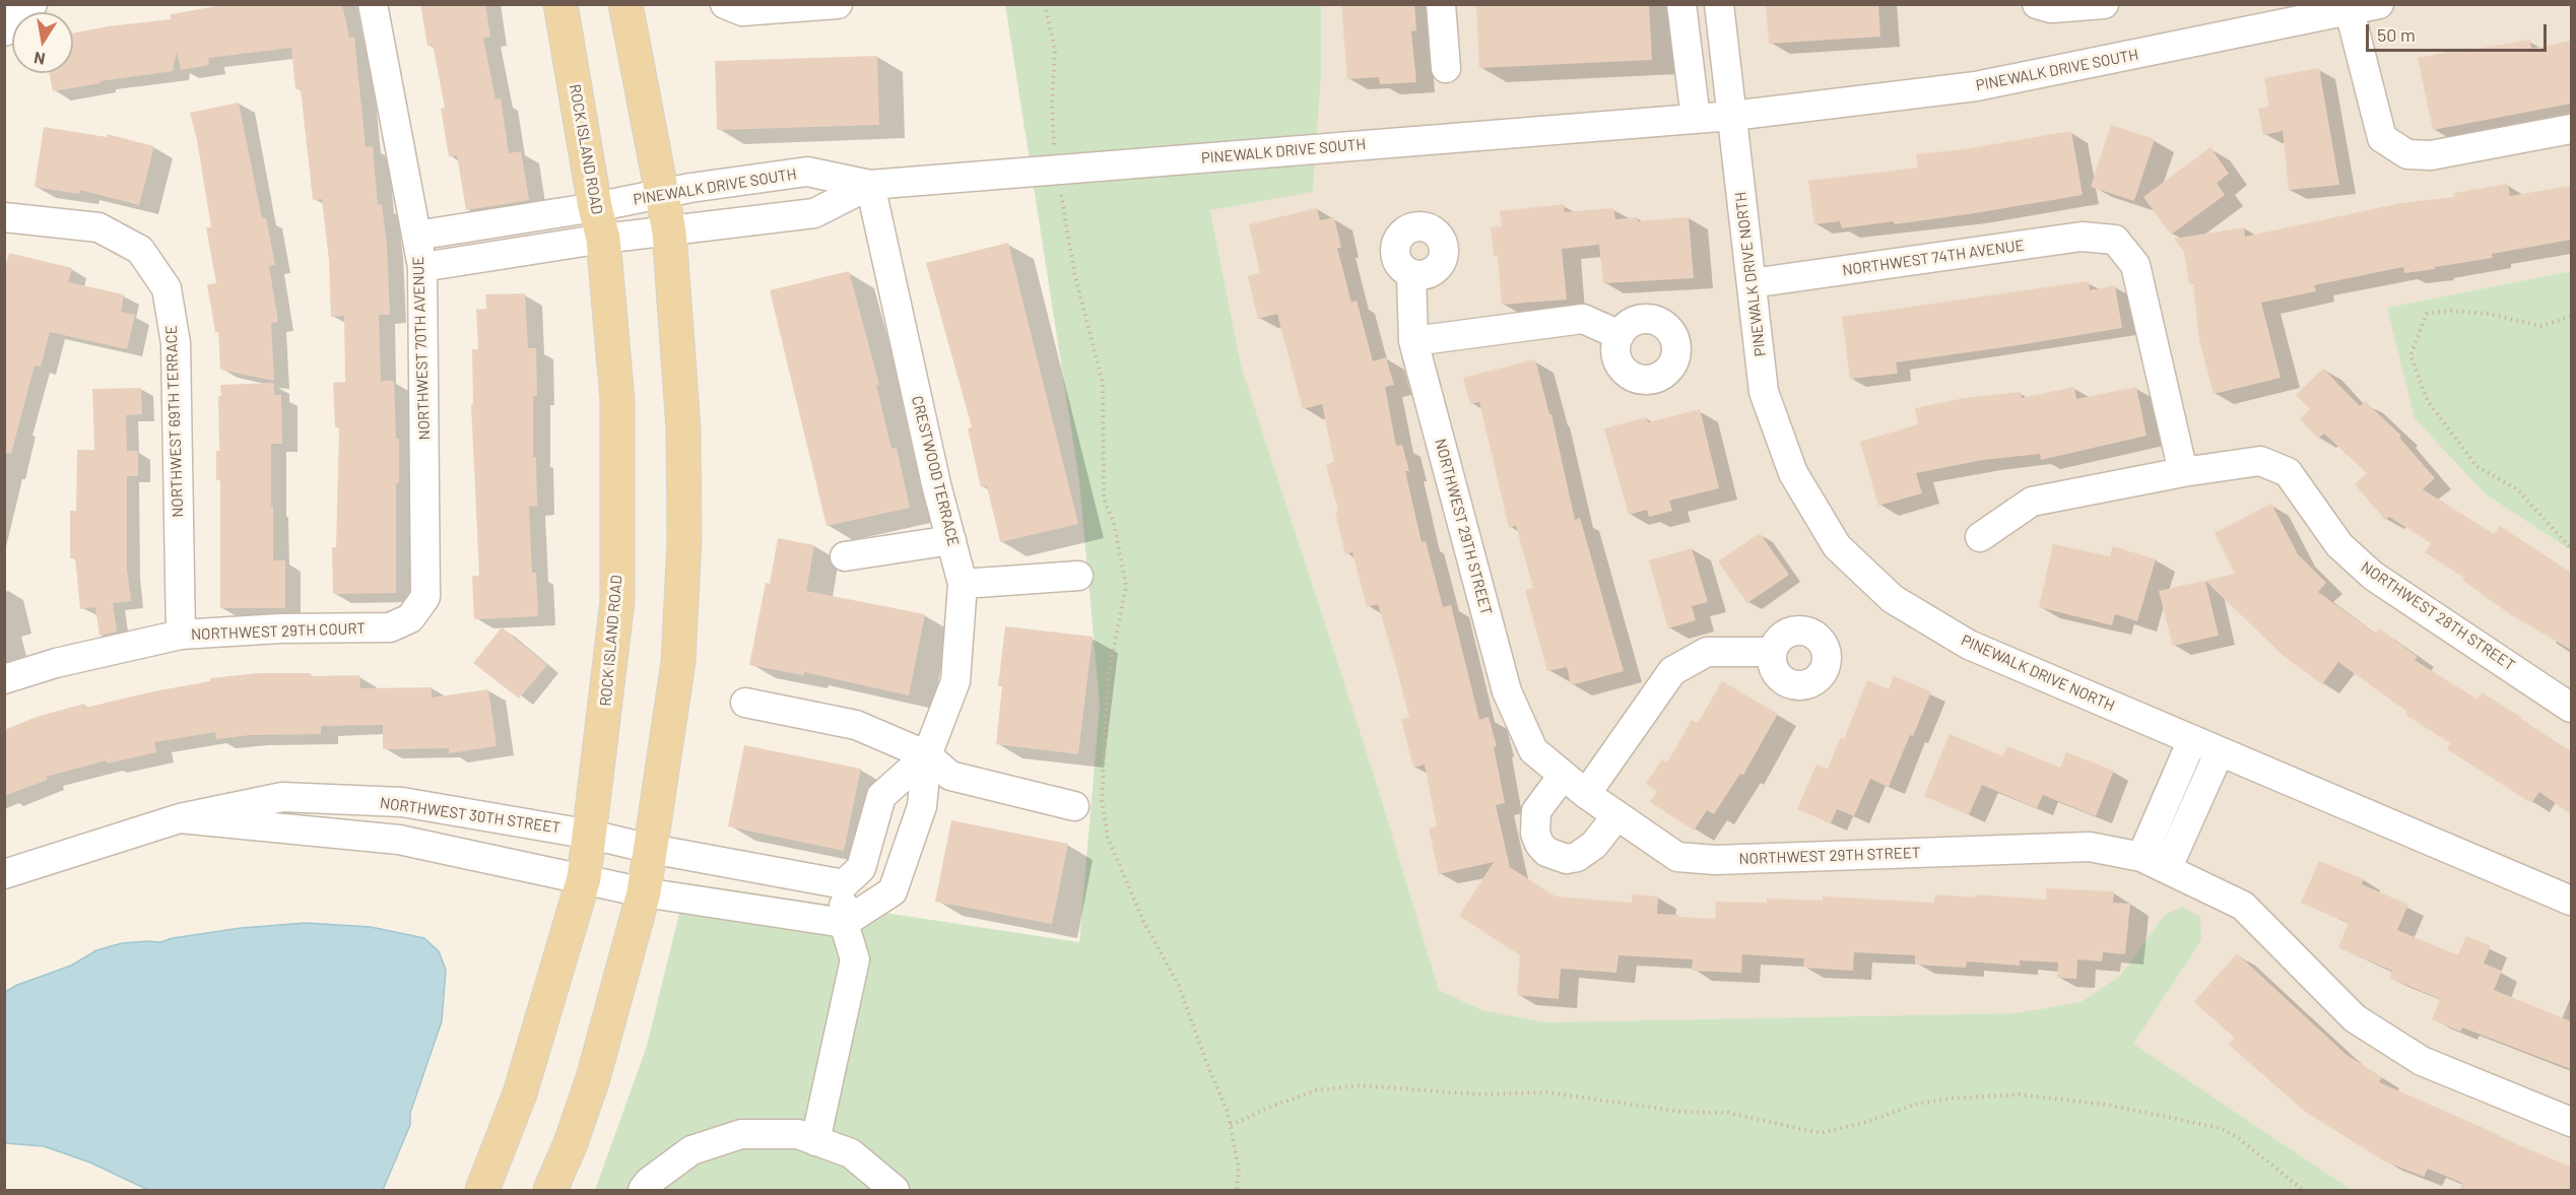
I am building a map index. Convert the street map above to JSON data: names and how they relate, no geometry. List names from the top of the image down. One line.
{"streets":{"main road":["ROCK ISLAND ROAD"],"street":["PINEWALK DRIVE SOUTH","NORTHWEST 74TH AVENUE","PINEWALK DRIVE NORTH","NORTHWEST 70TH AVENUE","NORTHWEST 69TH TERRACE","CRESTWOOD TERRACE","NORTHWEST 29TH STREET","NORTHWEST 28TH STREET","NORTHWEST 29TH COURT","NORTHWEST 30TH STREET"]},"crossings":[["PINEWALK DRIVE SOUTH","ROCK ISLAND ROAD"],["PINEWALK DRIVE SOUTH","PINEWALK DRIVE NORTH"],["PINEWALK DRIVE SOUTH","CRESTWOOD TERRACE"],["ROCK ISLAND ROAD","NORTHWEST 30TH STREET"],["NORTHWEST 74TH AVENUE","PINEWALK DRIVE NORTH"],["NORTHWEST 74TH AVENUE","NORTHWEST 28TH STREET"],["NORTHWEST 70TH AVENUE","NORTHWEST 29TH COURT"],["NORTHWEST 69TH TERRACE","NORTHWEST 29TH COURT"]],"scale_bar":"50 m","north":"bottom"}
